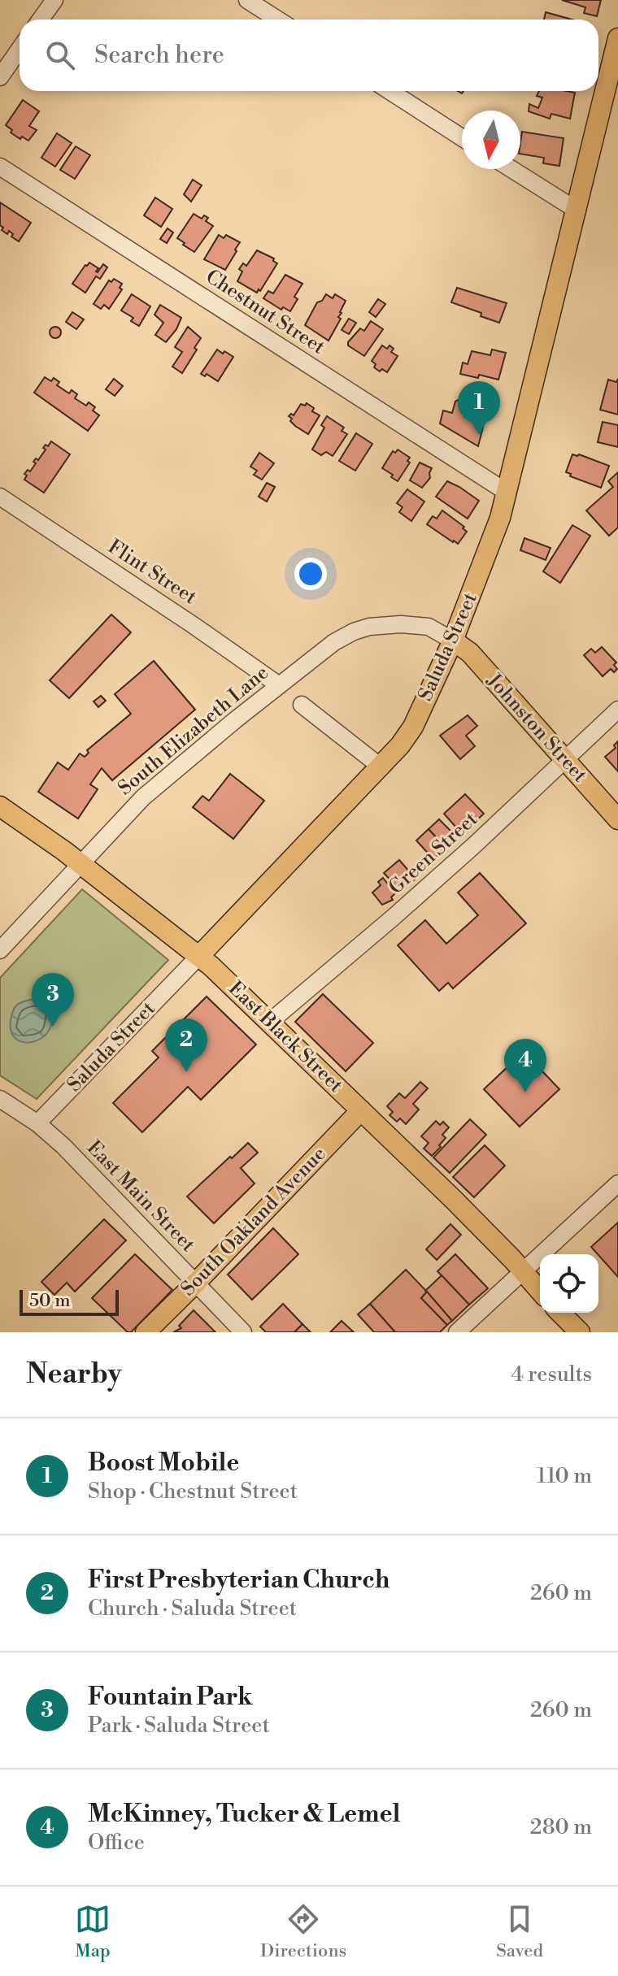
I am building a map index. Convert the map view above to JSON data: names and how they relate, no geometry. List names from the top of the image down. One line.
{"streets":{"main road":["Saluda Street","Johnston Street","East Black Street","South Oakland Avenue"],"street":["Chestnut Street","Flint Street","South Elizabeth Lane","Green Street","East Main Street"]},"crossings":[["Chestnut Street","Saluda Street"],["Flint Street","South Elizabeth Lane"],["Saluda Street","Johnston Street"],["Saluda Street","South Elizabeth Lane"],["Saluda Street","East Black Street"],["Saluda Street","East Main Street"],["Johnston Street","South Elizabeth Lane"],["Johnston Street","Green Street"],["South Elizabeth Lane","East Black Street"],["Green Street","East Black Street"],["East Black Street","South Oakland Avenue"],["East Main Street","South Oakland Avenue"]],"scale_bar":"50 m","north":"bottom","page":{"search":"Search here","pins":["1","3","2","4"],"scale":"50 m","heading":["Nearby","4 results"],"list":[{"mark":"1","name":"Boost Mobile","note":"Shop · Chestnut Street","value":"110 m"},{"mark":"2","name":"First Presbyterian Church","note":"Church · Saluda Street","value":"260 m"},{"mark":"3","name":"Fountain Park","note":"Park · Saluda Street","value":"260 m"},{"mark":"4","name":"McKinney, Tucker & Lemel","note":"Office","value":"280 m"}],"nav":["Map","Directions","Saved"]}}
